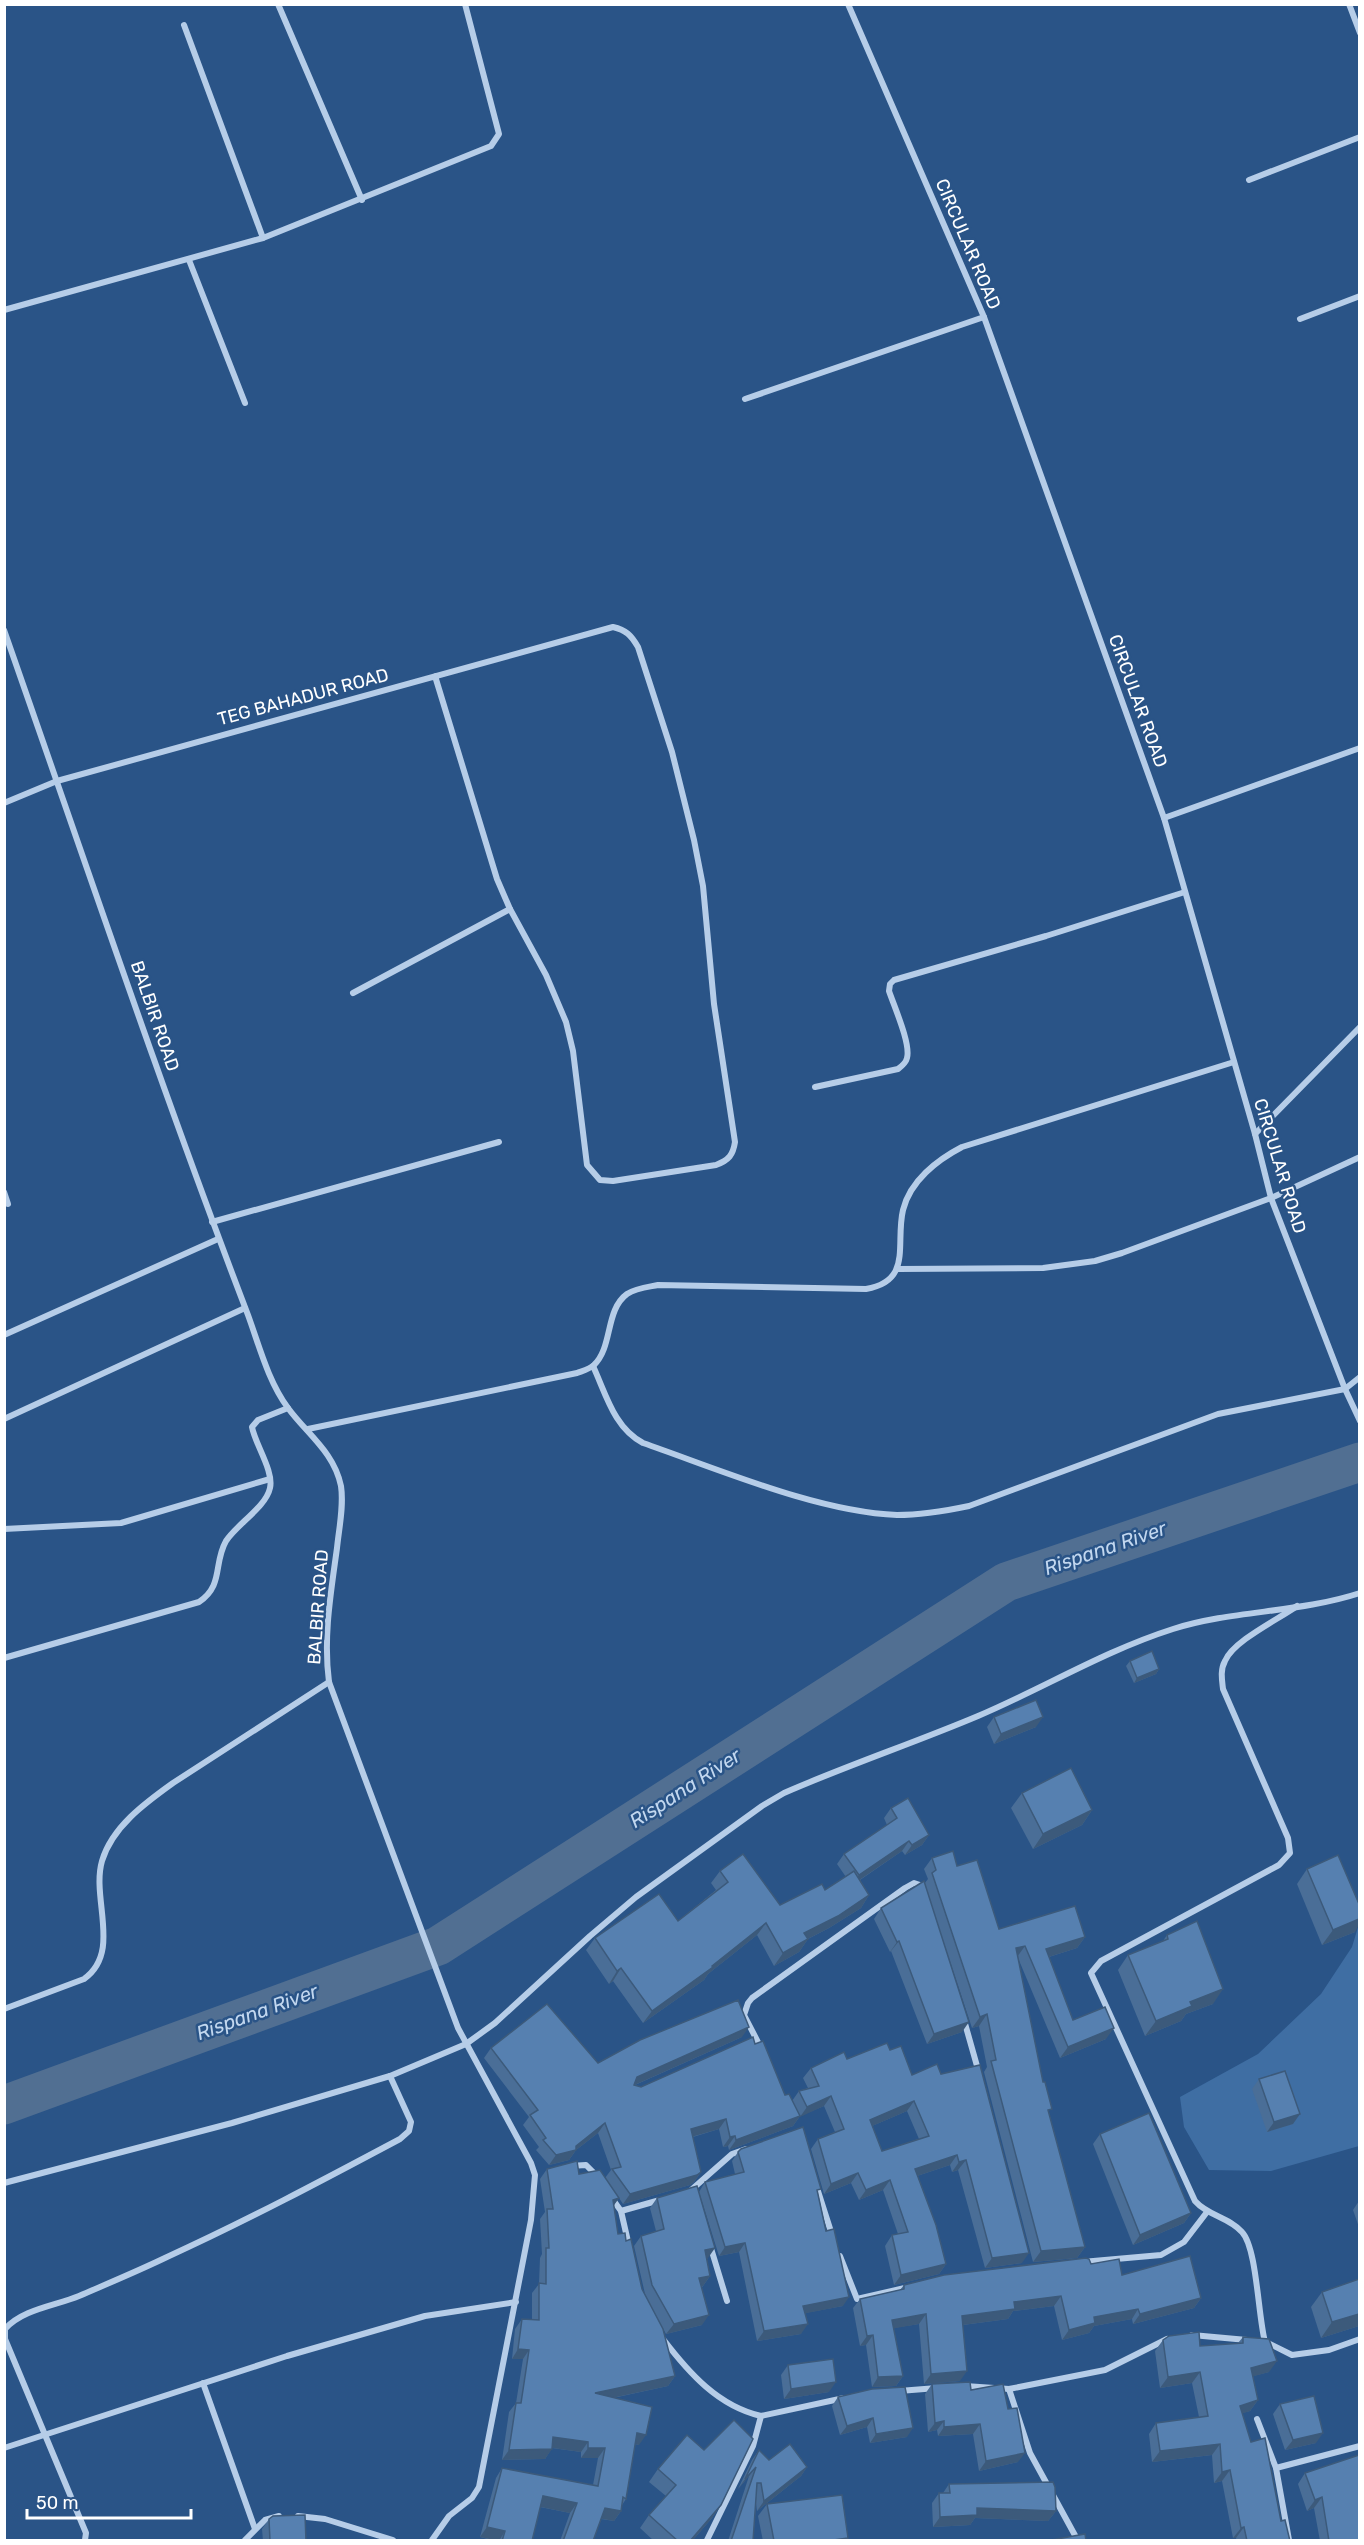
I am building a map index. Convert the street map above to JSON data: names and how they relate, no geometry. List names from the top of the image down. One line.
{"streets":{"street":["CIRCULAR ROAD","TEG BAHADUR ROAD","BALBIR ROAD"]},"crossings":[["TEG BAHADUR ROAD","BALBIR ROAD"]],"water":["Rispana River"],"scale_bar":"50 m"}
